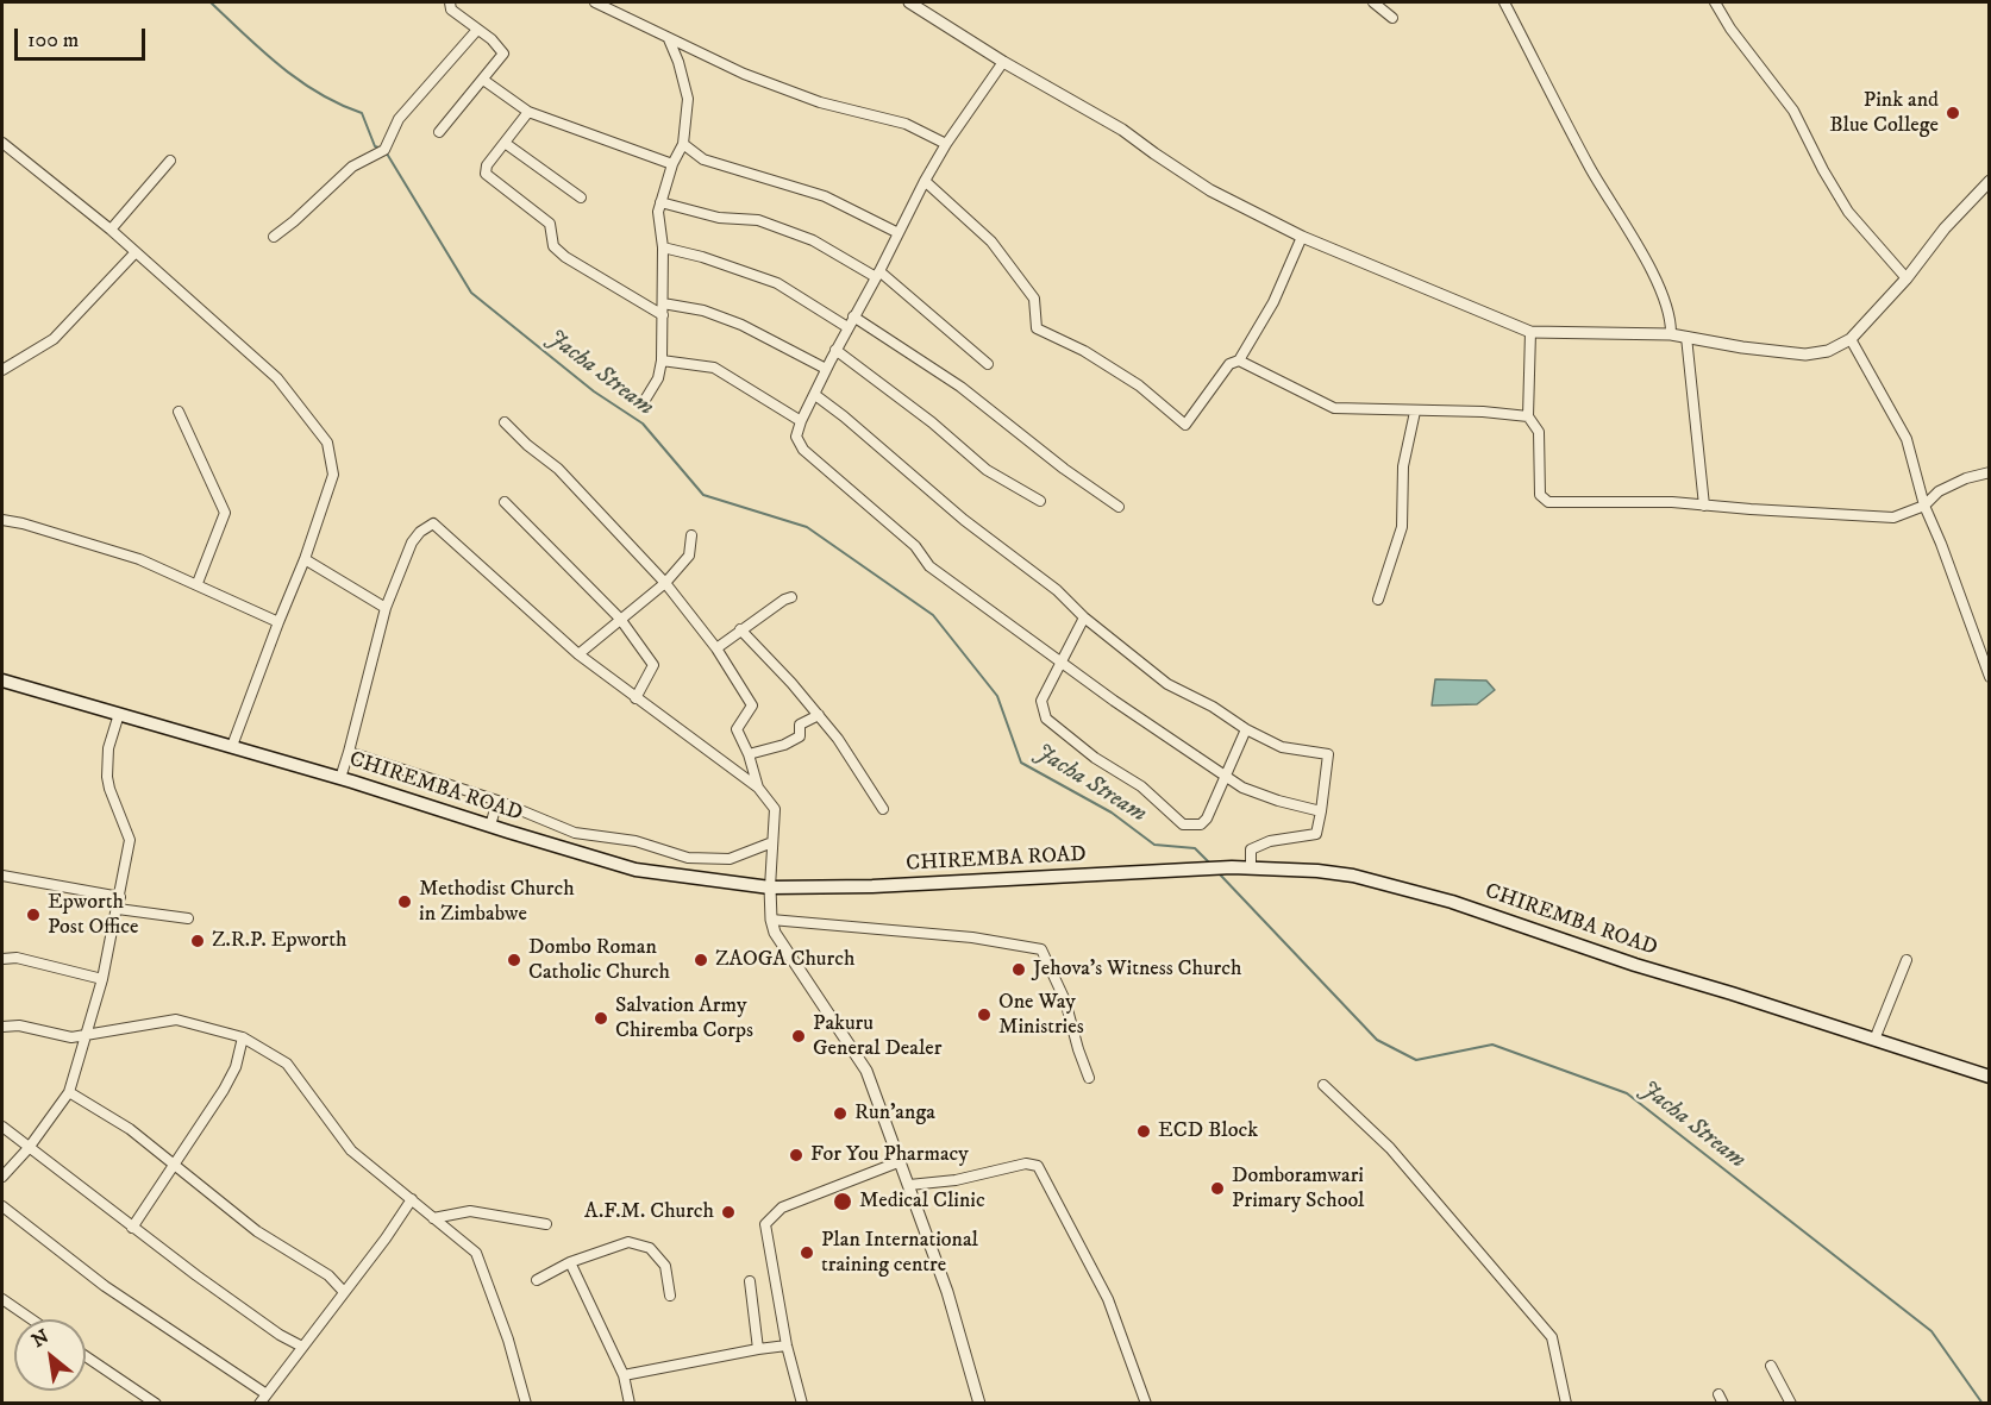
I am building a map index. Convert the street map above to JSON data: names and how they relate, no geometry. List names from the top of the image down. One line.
{"streets":{"main road":["CHIREMBA ROAD"]},"water":["Jacha Stream"],"places":["Pink and Blue College","Methodist Church in Zimbabwe","Epworth Post Office","Z.R.P. Epworth","Dombo Roman Catholic Church","ZAOGA Church","Jehova's Witness Church","One Way Ministries","Salvation Army Chiremba Corps","Pakuru General Dealer","Run'anga","ECD Block","For You Pharmacy","Domboramwari Primary School","Medical Clinic","A.F.M. Church","Plan International training centre"],"scale_bar":"100 m","north":"top left"}
